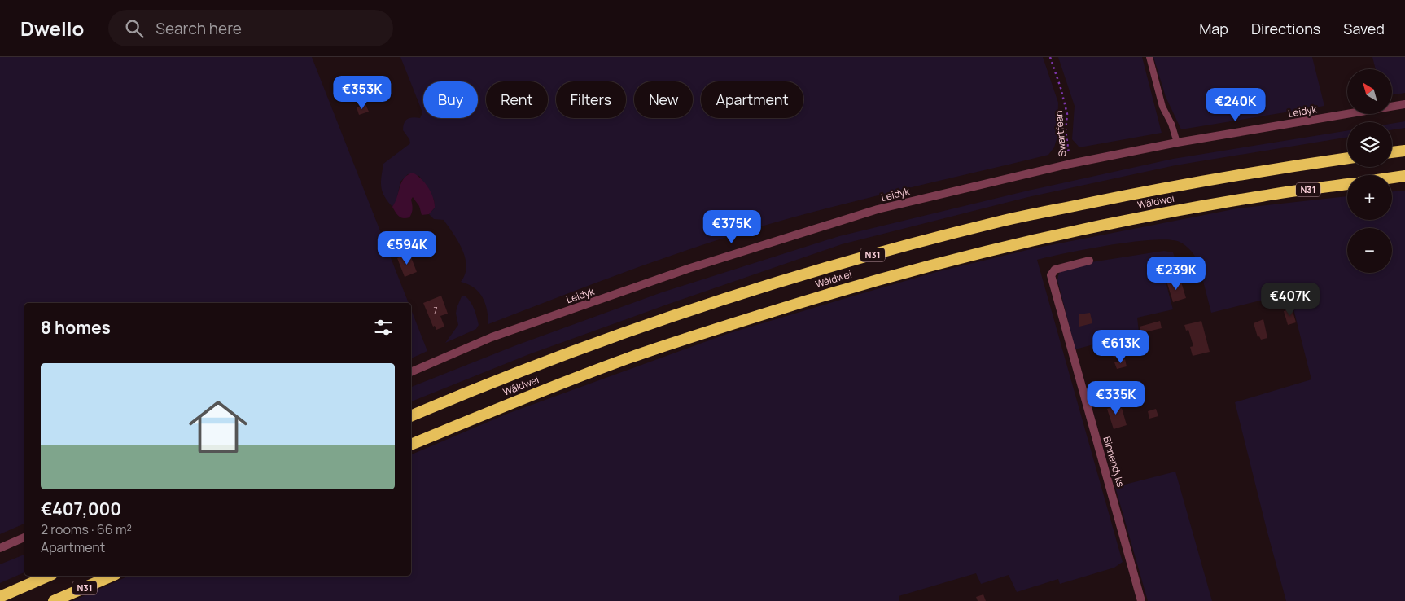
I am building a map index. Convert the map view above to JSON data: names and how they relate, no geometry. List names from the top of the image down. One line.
{"streets":{"highway":["N31","Wâldwei"],"street":["Leidyk","Binnendyks"],"path":["Swartfean"]},"crossings":[["Leidyk","Swartfean"]],"house_numbers":["7"],"north":"top left","page":{"header":"Dwello","search":"Search here","nav":["Map","Directions","Saved"],"map_buttons":["+","−"],"price":["€353K","€240K","€375K","€594K","€239K","€407K","€613K","€335K"],"chip":["Buy","Rent","Filters","New","Apartment"],"heading":"8 homes","list":[{"name":"€407,000","note":"2 rooms · 66 m² · Apartment"}]}}
